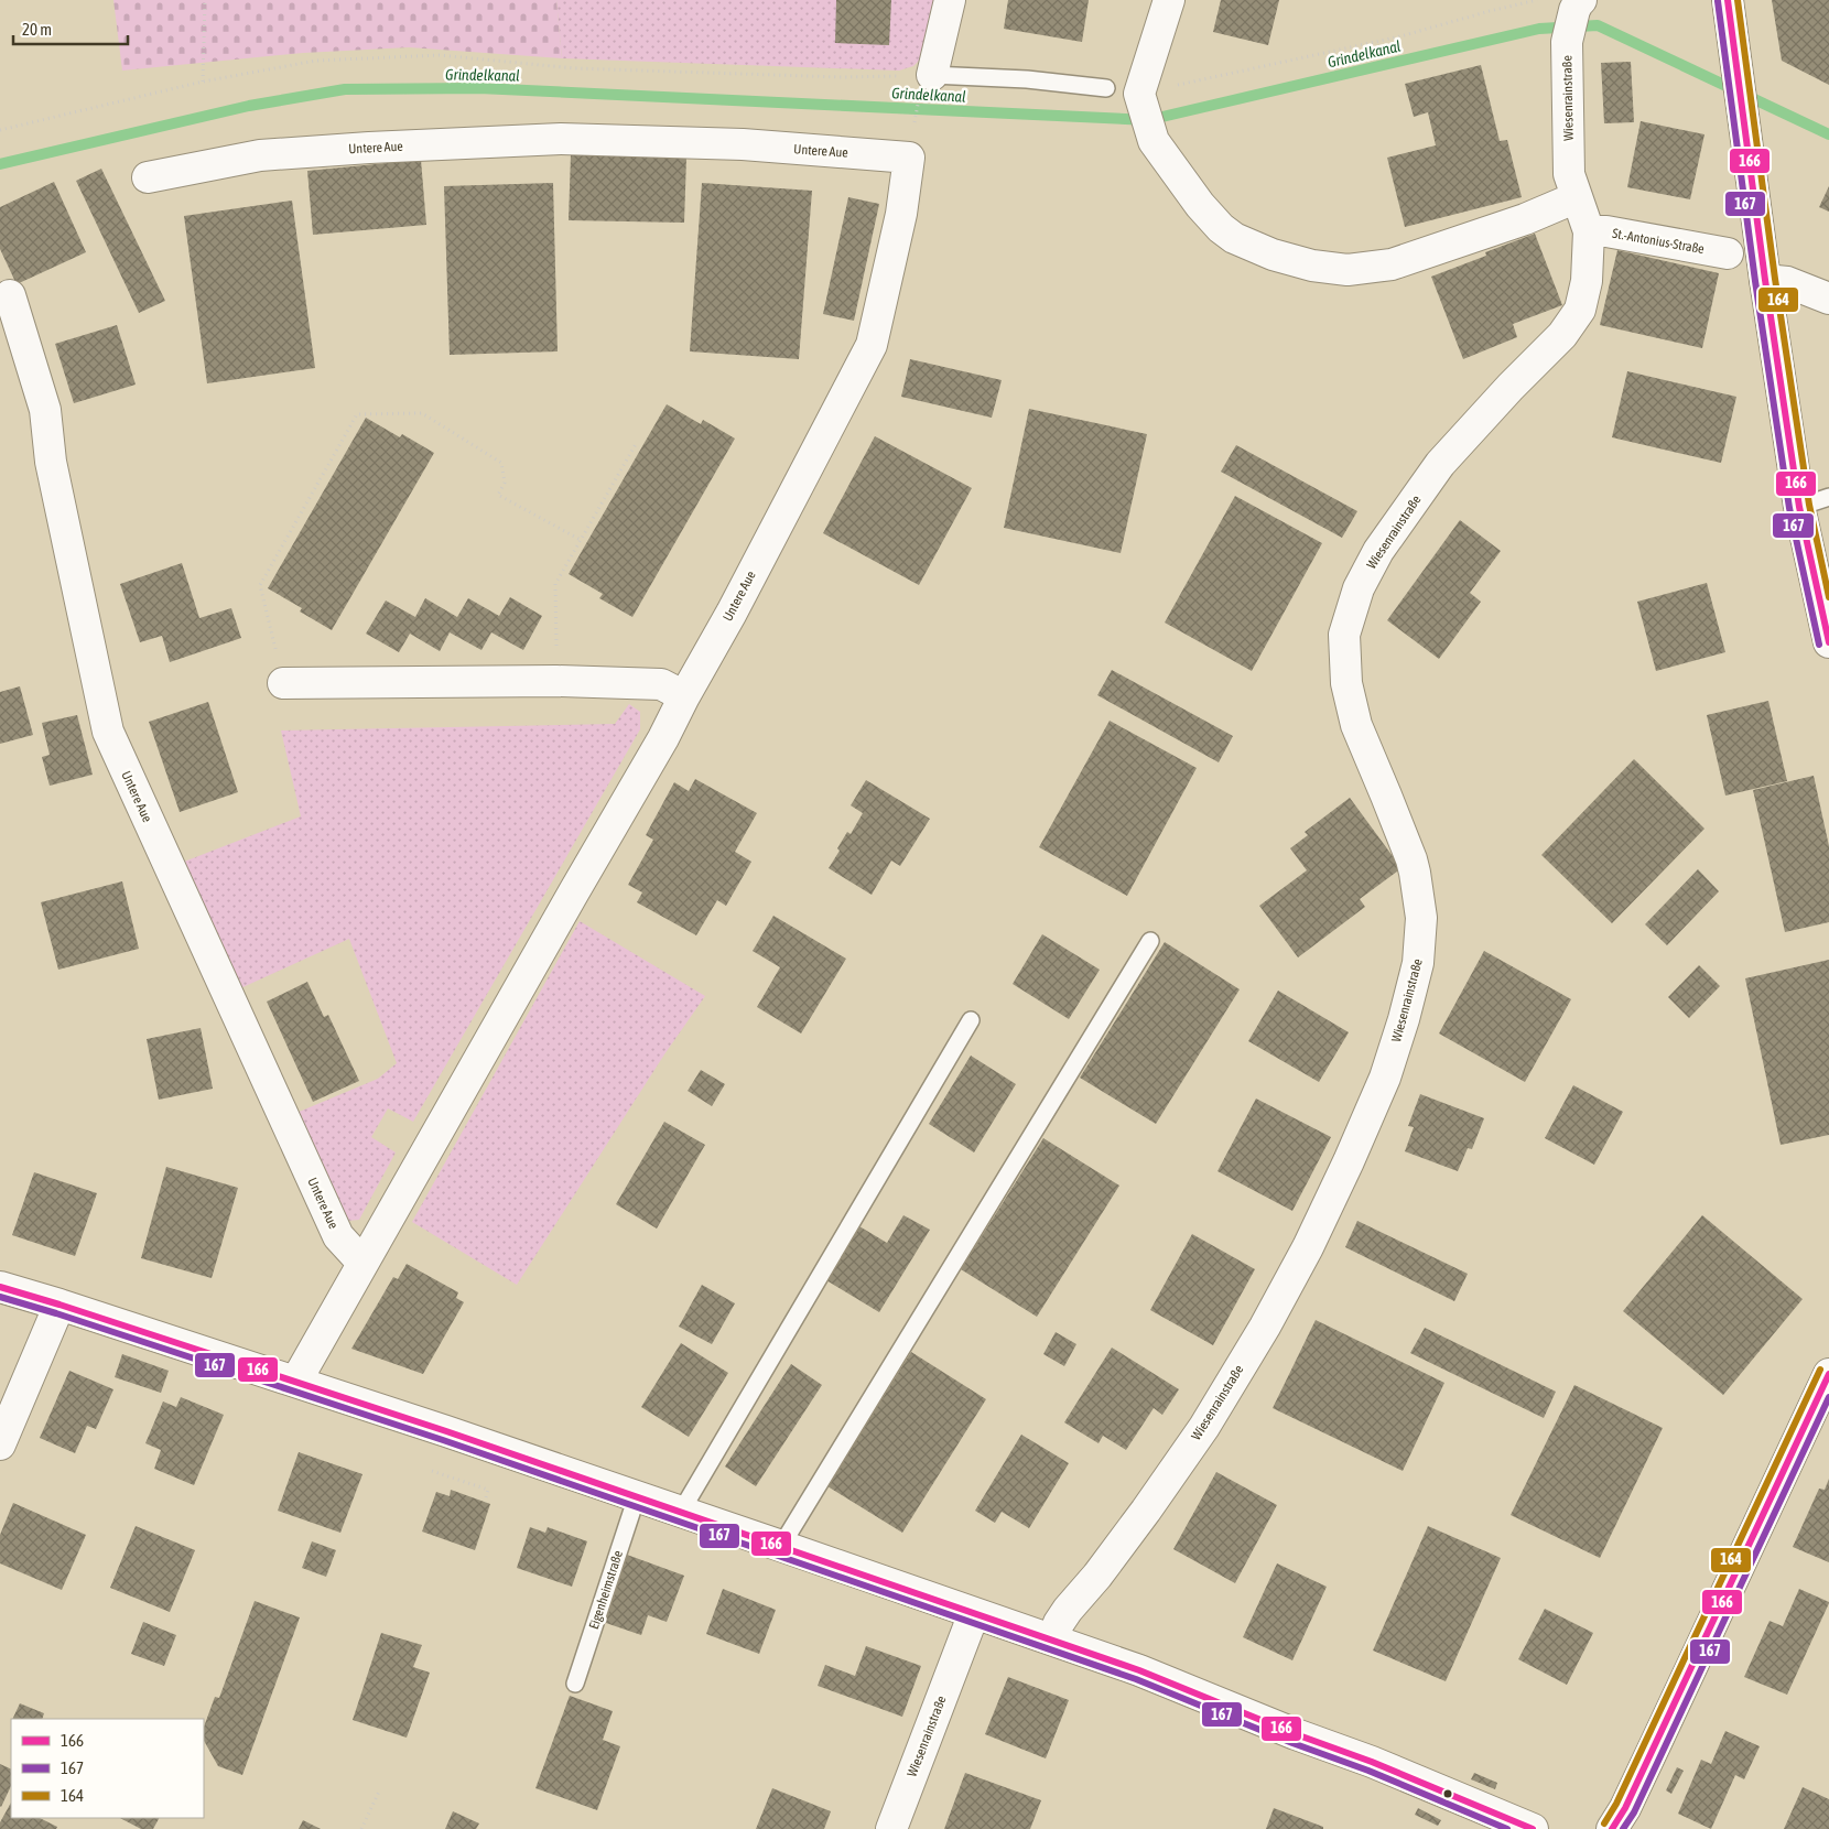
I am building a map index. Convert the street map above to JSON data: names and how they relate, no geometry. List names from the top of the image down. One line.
{"streets":{"street":["Wiesenrainstraße","Untere Aue","St.-Antonius-Straße"],"lane":["Eigenheimstraße"]},"crossings":[["Wiesenrainstraße","St.-Antonius-Straße"]],"water":["Grindelkanal"],"lines":["transit line 166","transit line 164","transit line 167"],"legend":["166","167","164"],"scale_bar":"20 m"}
